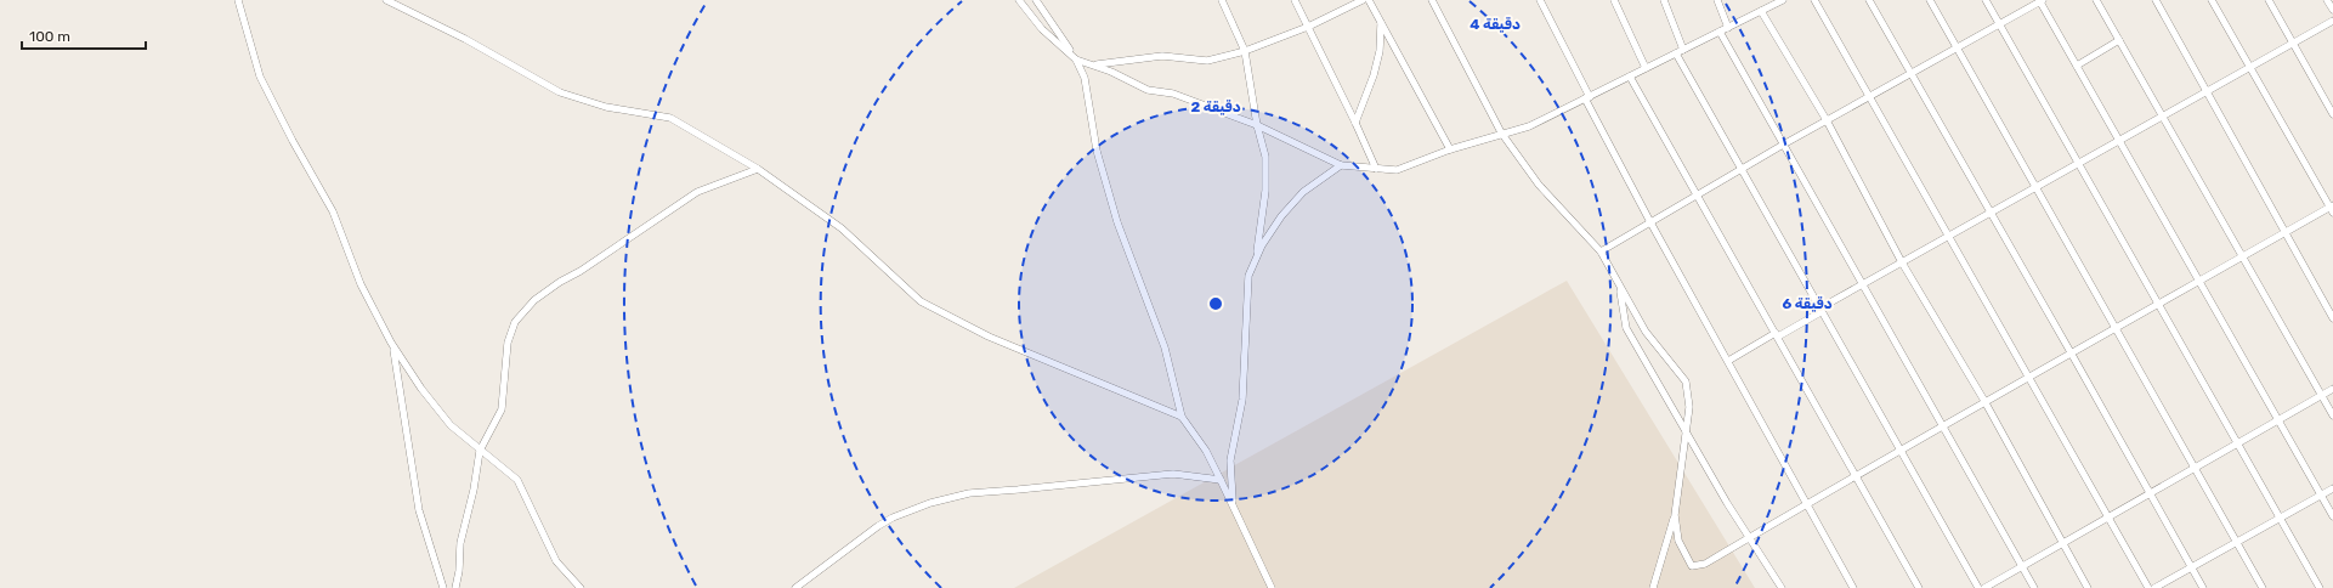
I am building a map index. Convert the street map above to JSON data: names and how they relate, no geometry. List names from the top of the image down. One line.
{"scale_bar":"100 m","rings":["4 دقيقة","2 دقيقة","6 دقيقة"]}
